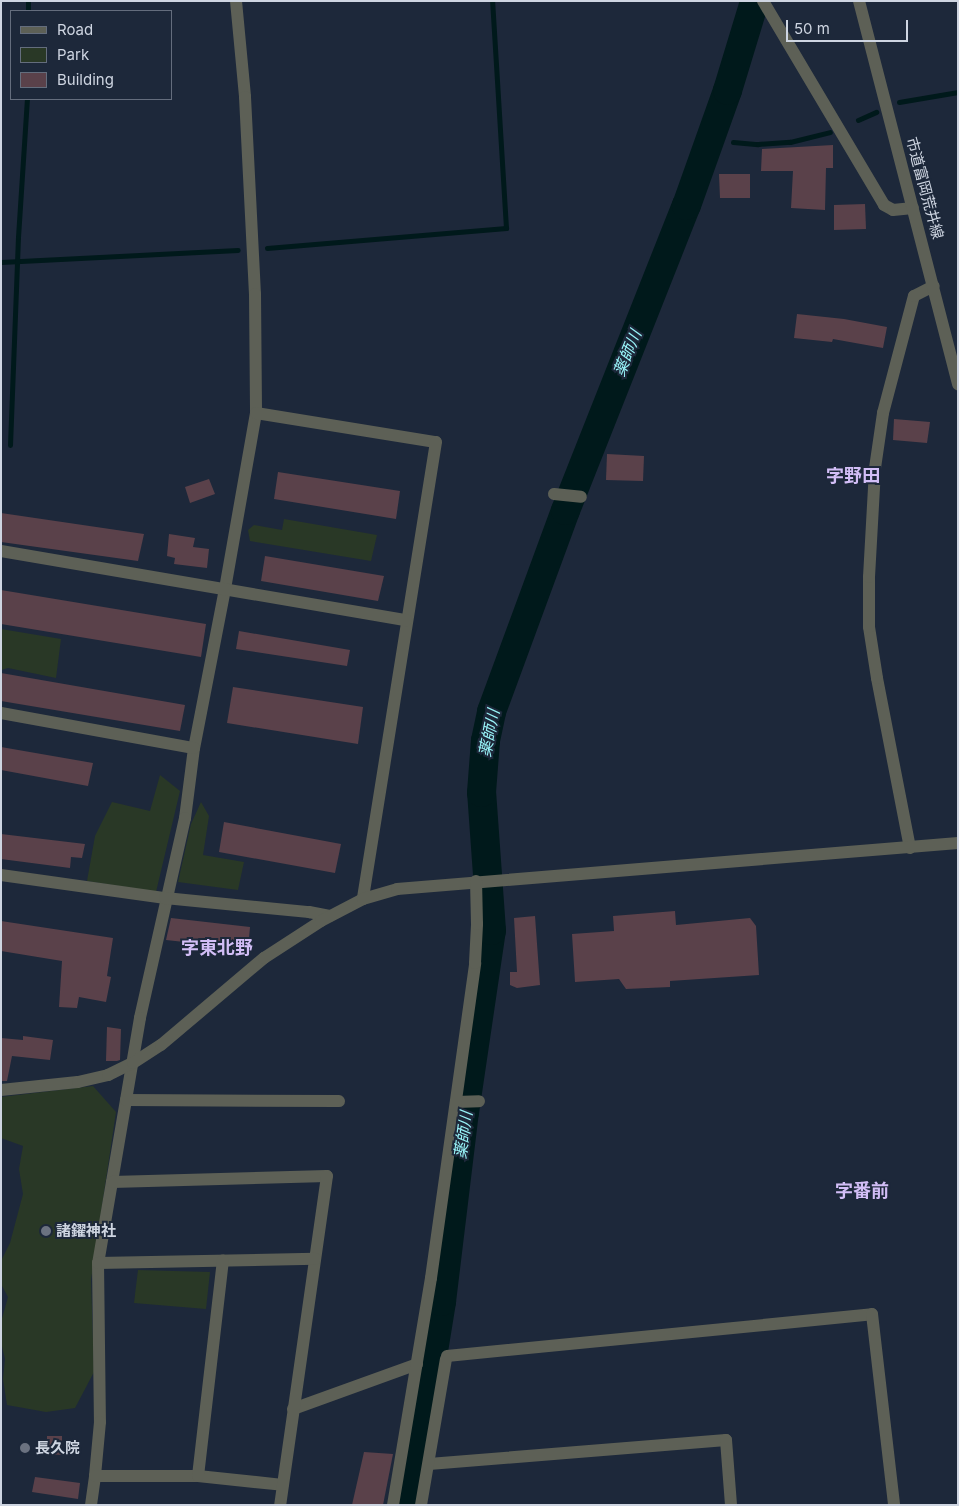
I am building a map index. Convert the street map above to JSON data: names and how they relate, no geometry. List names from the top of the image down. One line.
{"streets":{"street":["市道富岡荒井線"]},"districts":["字野田","字東北野","字番前"],"water":["薬師川"],"places":["諸鑃神社","長久院"],"legend":["Road","Park","Building"],"scale_bar":"50 m"}
